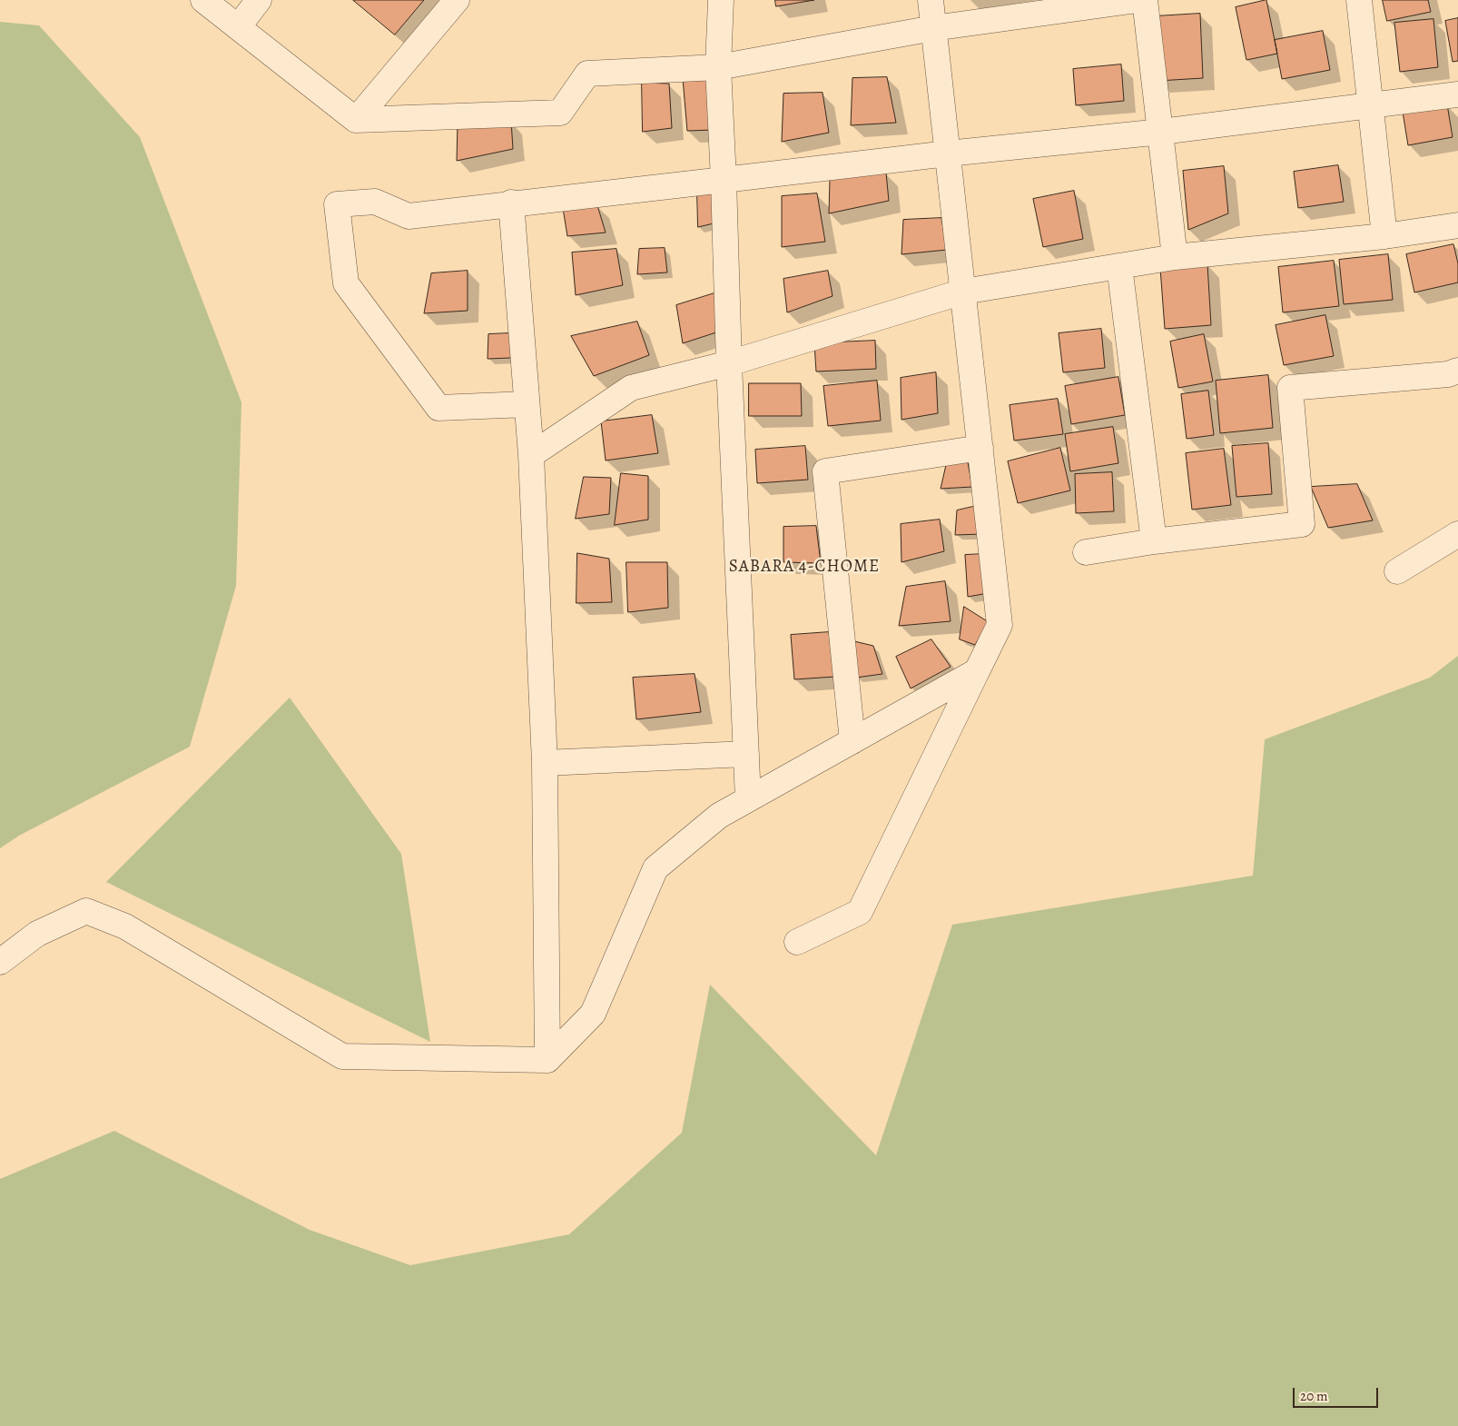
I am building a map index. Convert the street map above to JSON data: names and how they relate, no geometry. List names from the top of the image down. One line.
{"districts":["SABARA 4-CHOME"],"scale_bar":"20 m"}
